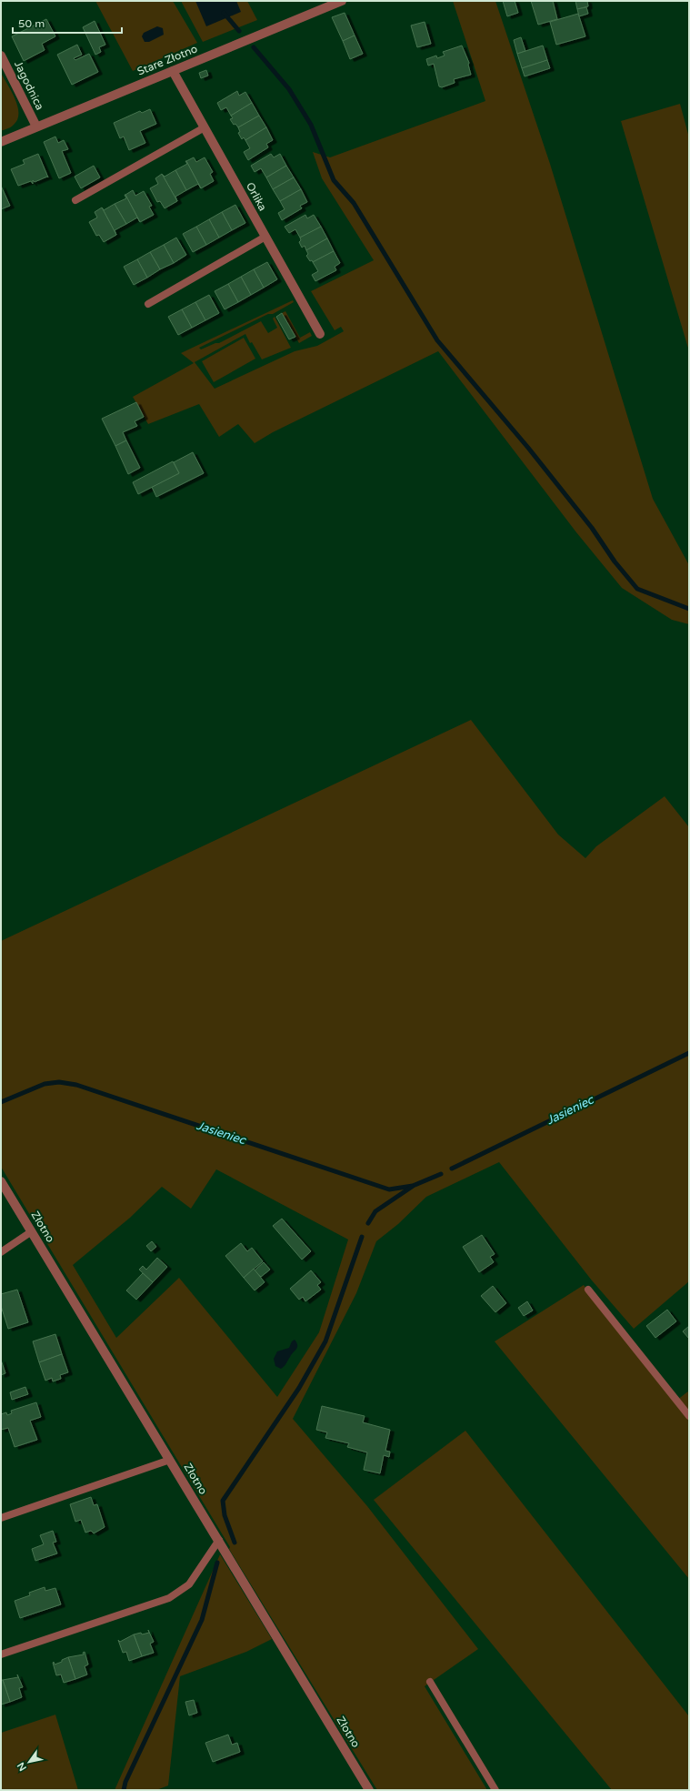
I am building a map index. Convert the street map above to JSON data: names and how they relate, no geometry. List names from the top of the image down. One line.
{"streets":{"street":["Stare Złotno","Jagodnica","Orlika","Złotno"]},"crossings":[["Stare Złotno","Jagodnica"],["Stare Złotno","Orlika"]],"water":["Jasieniec"],"scale_bar":"50 m","north":"bottom left"}
